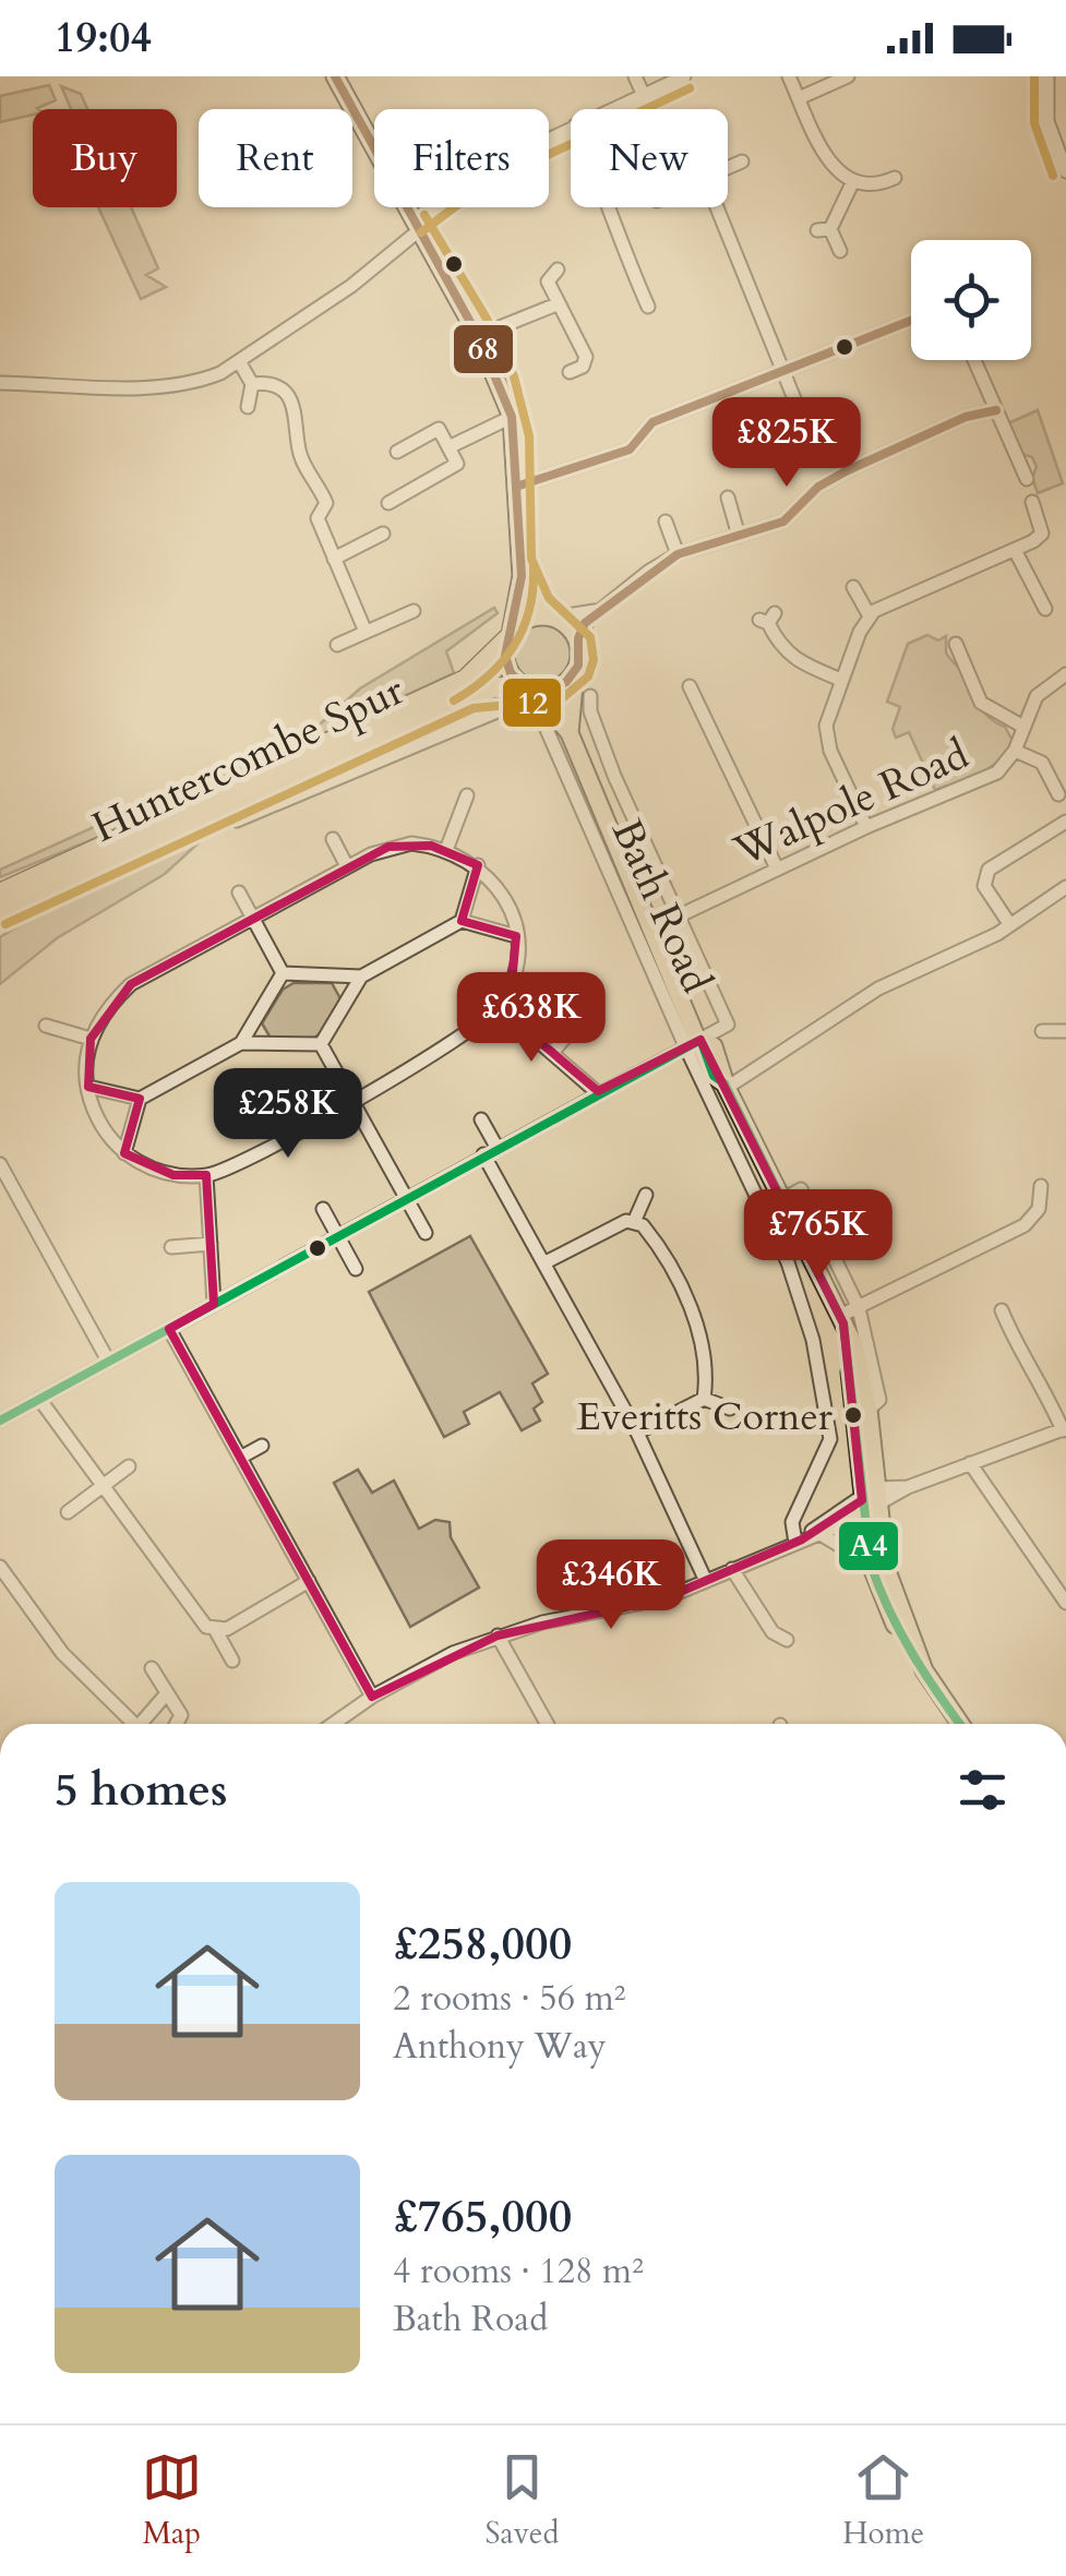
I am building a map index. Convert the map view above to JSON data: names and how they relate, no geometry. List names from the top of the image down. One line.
{"streets":{"highway":["Huntercombe Spur"],"main road":["Bath Road"],"street":["Walpole Road"]},"crossings":[["Huntercombe Spur","Bath Road"]],"places":["Everitts Corner"],"lines":["transit line 68","transit line 12","transit line A4"],"page":{"status":"19:04","chip":["Buy","Rent","Filters","New"],"price":["£825K","£638K","£258K","£765K","£346K"],"heading":"5 homes","list":[{"name":"£258,000","note":"2 rooms · 56 m² · Anthony Way"},{"name":"£765,000","note":"4 rooms · 128 m² · Bath Road"}],"tabs":["Map","Saved","Home"]}}
